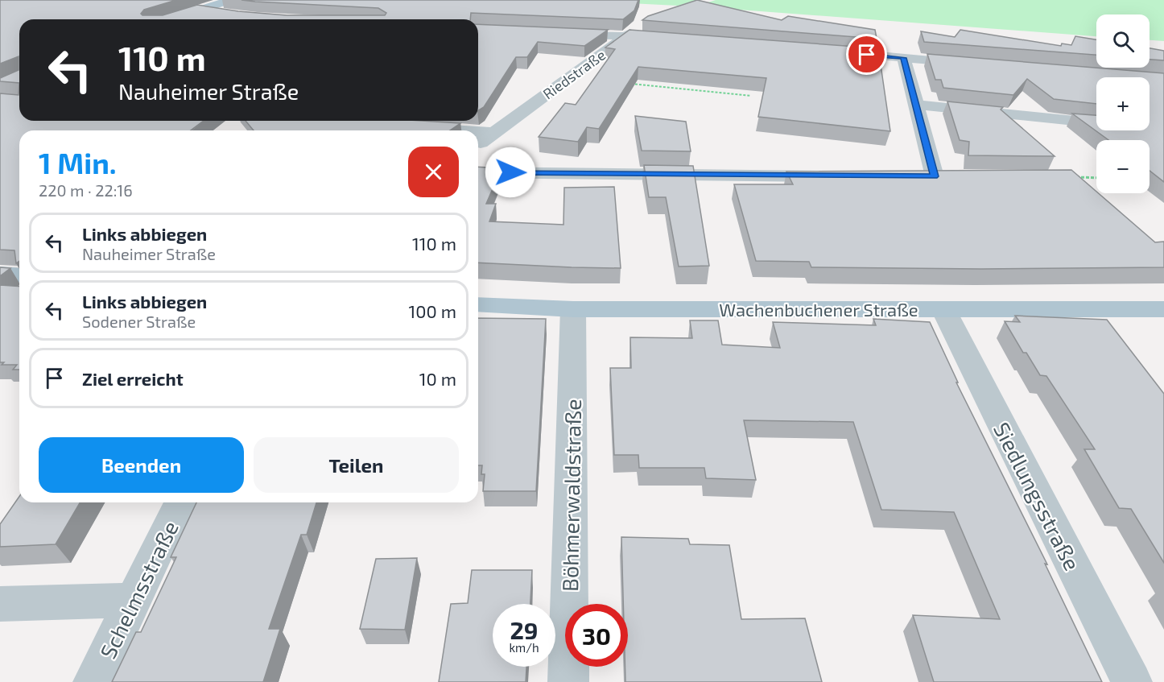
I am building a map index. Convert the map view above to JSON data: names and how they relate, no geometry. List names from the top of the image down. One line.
{"streets":{"main road":["Wachenbuchener Straße"],"street":["Riedstraße","Böhmerwaldstraße","Siedlungsstraße","Schelmsstraße"]},"crossings":[["Wachenbuchener Straße","Böhmerwaldstraße"],["Wachenbuchener Straße","Siedlungsstraße"]],"page":{"map_buttons":["+","−"],"turn":["110 m","Nauheimer Straße"],"heading":["1 Min.","220 m · 22:16"],"list":[{"name":"Links abbiegen","note":"Nauheimer Straße","value":"110 m"},{"name":"Links abbiegen","note":"Sodener Straße","value":"100 m"},{"name":"Ziel erreicht","value":"10 m"}],"buttons":["Beenden","Teilen"],"speed":"29 km/h","limit":"30"}}
